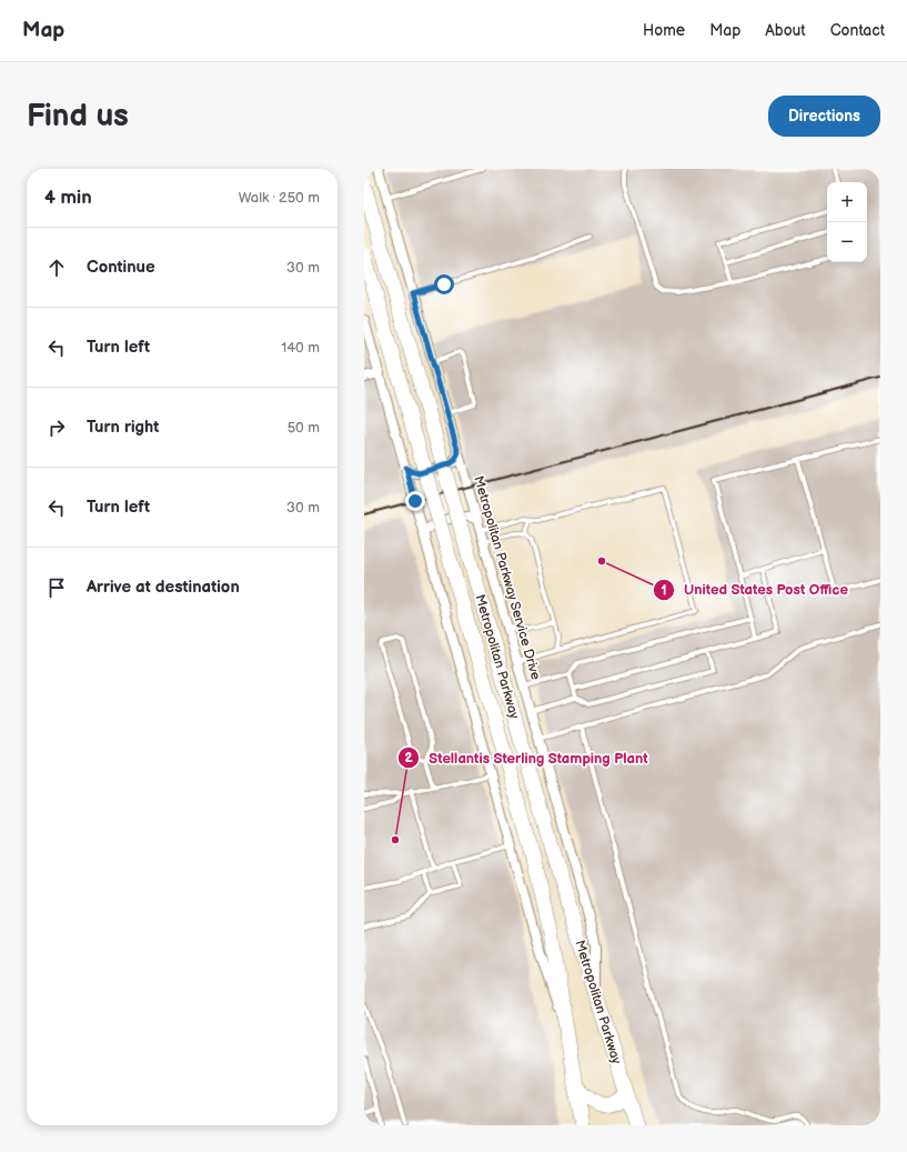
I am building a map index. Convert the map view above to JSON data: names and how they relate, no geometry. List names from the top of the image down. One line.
{"streets":{"main road":["Metropolitan Parkway"],"street":["Metropolitan Parkway Service Drive"]},"crossings":[["Metropolitan Parkway Service Drive","Metropolitan Parkway"]],"places":["United States Post Office","Stellantis Sterling Stamping Plant"],"page":{"header":"Map","nav":["Home","Map","About","Contact"],"buttons":"Directions","title":"Find us","heading":["4 min","Walk · 250 m"],"map_buttons":["+","−"],"list":[["Continue","30 m"],["Turn left","140 m"],["Turn right","50 m"],["Turn left","30 m"],"Arrive at destination"]}}
